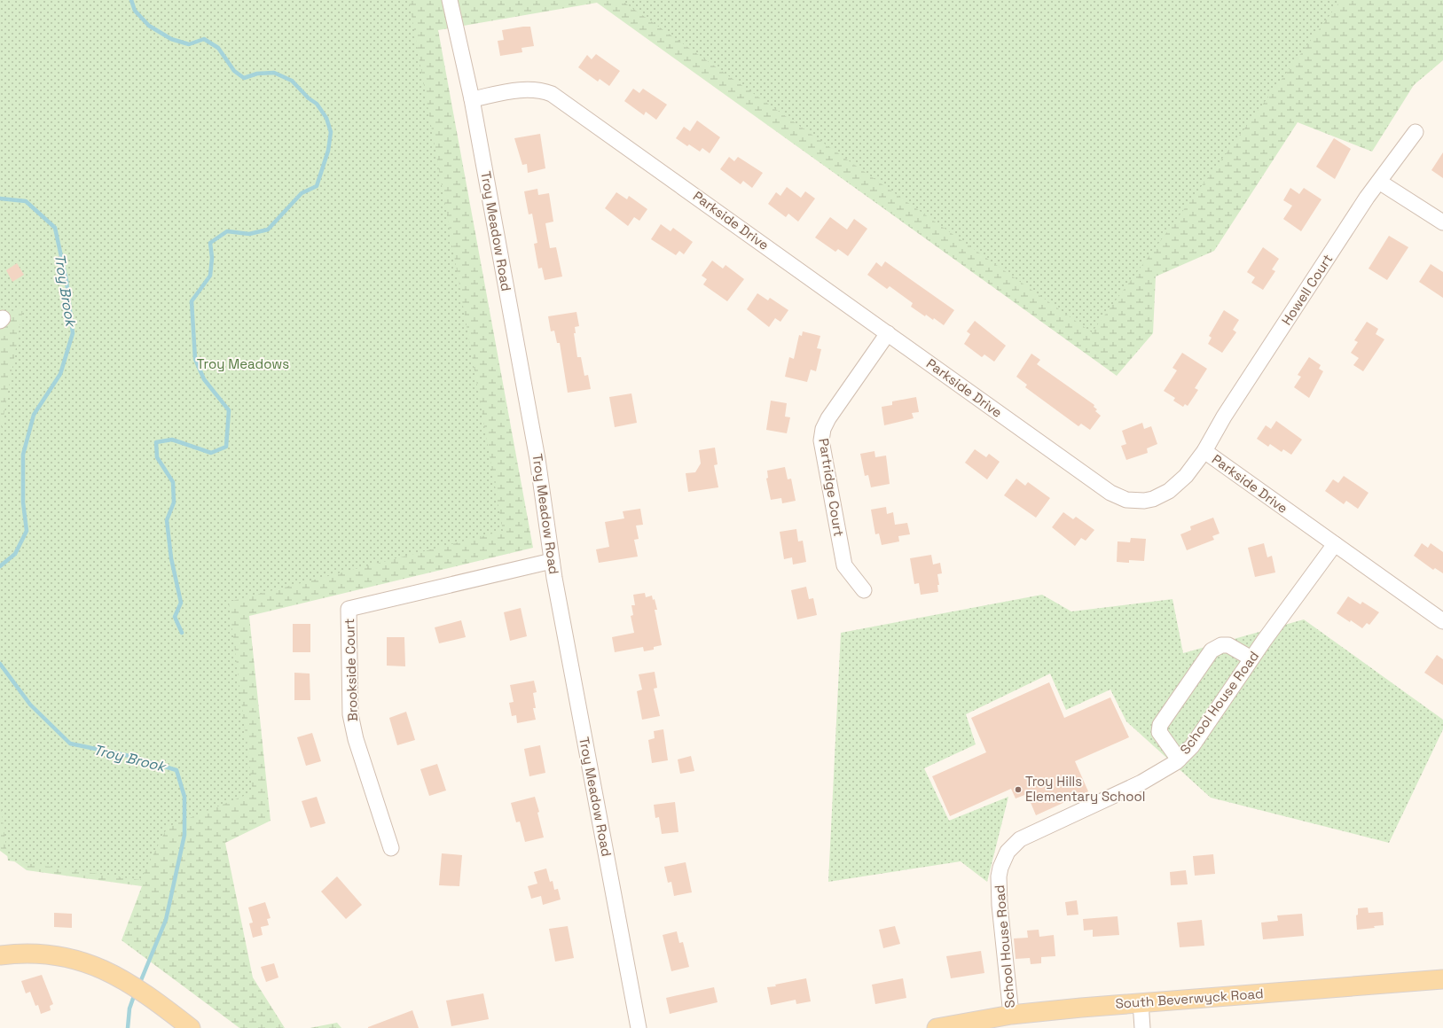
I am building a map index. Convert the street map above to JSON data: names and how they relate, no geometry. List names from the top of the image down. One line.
{"streets":{"main road":["South Beverwyck Road"],"street":["Parkside Drive","Troy Meadow Road","Howell Court","Partridge Court","Brookside Court","School House Road"]},"crossings":[["Parkside Drive","Troy Meadow Road"],["Parkside Drive","Howell Court"],["Parkside Drive","Partridge Court"],["Parkside Drive","School House Road"],["Troy Meadow Road","Brookside Court"],["School House Road","South Beverwyck Road"]],"water":["Troy Brook"],"parks":["Troy Meadows"],"places":["Troy Hills Elementary School"]}
